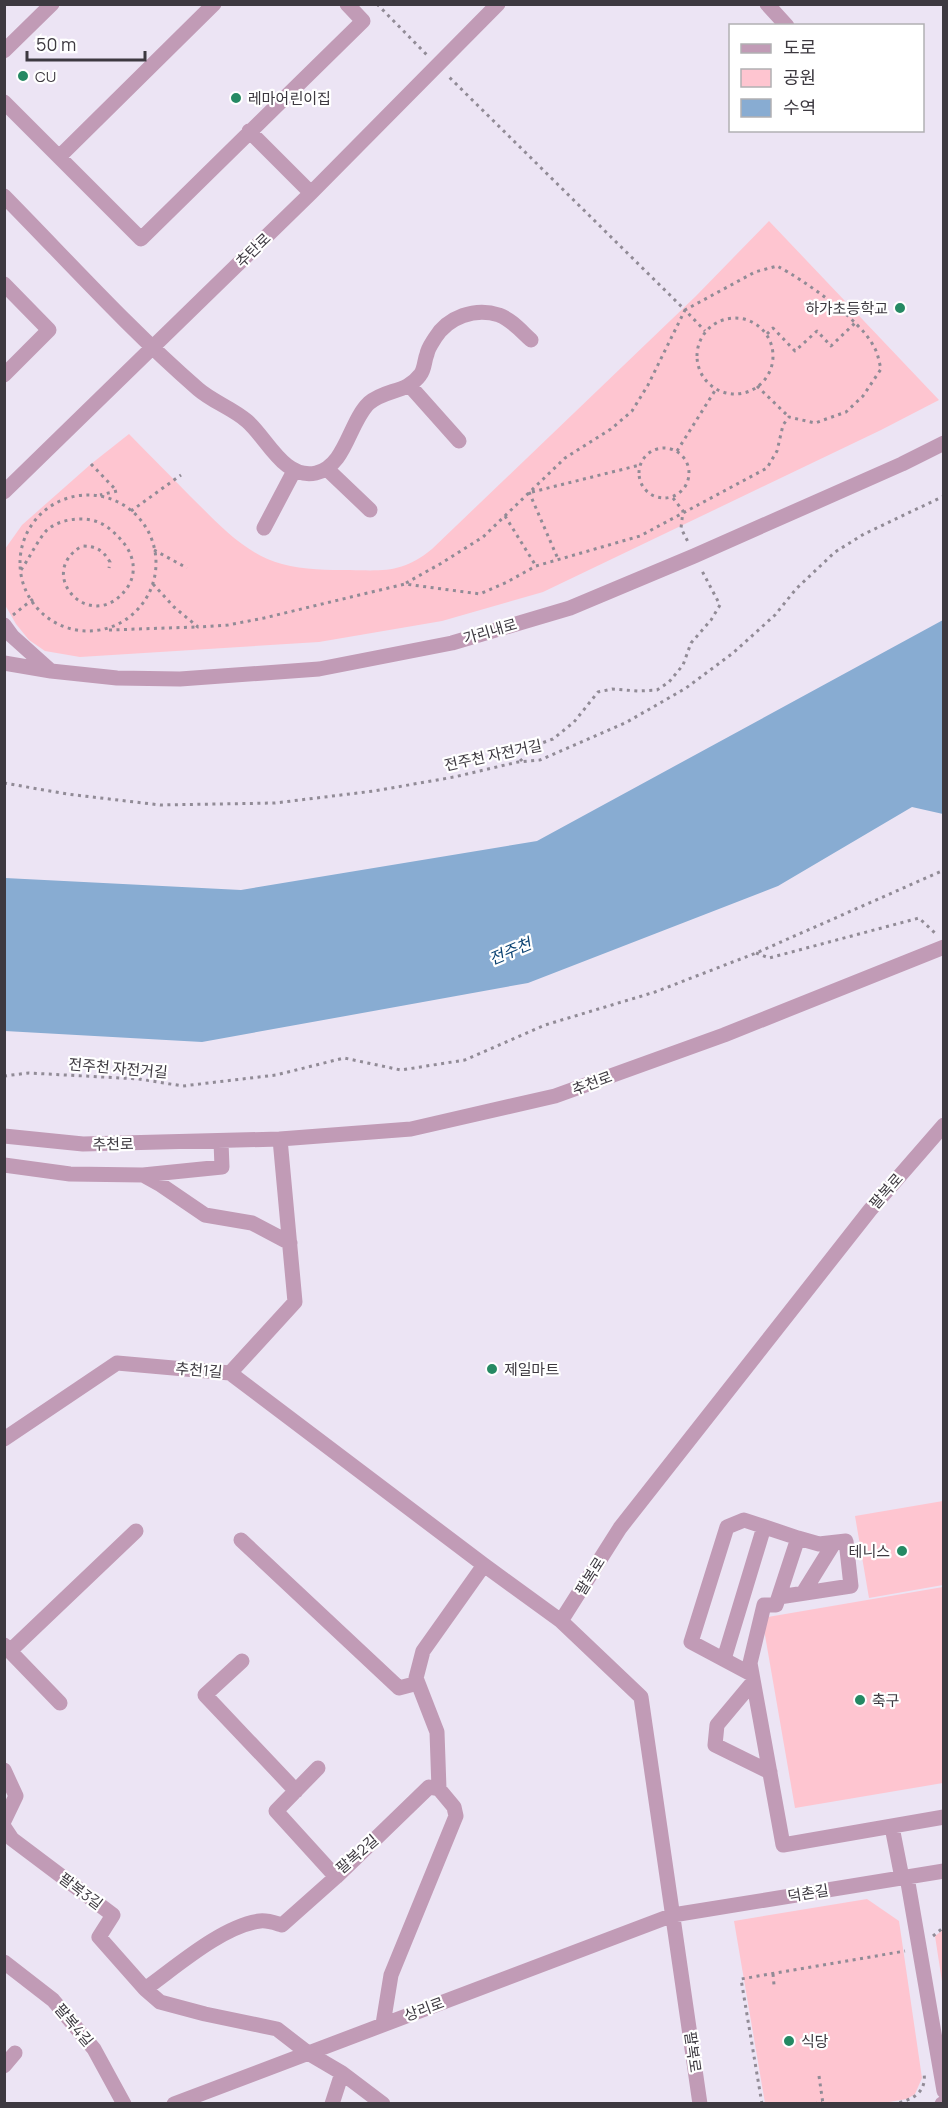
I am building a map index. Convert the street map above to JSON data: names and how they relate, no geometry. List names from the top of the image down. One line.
{"streets":{"street":["추탄로","가리내로","추천로","팔복로","추천1길","팔복2길","팔복3길","덕촌길","상리로","팔복4길"],"path":["전주천 자전거길"]},"crossings":[["추천로","추천1길"],["팔복로","덕촌길"],["팔복로","상리로"],["팔복3길","상리로"],["덕촌길","상리로"]],"water":["전주천"],"places":["CU","레마어린이집","하가초등학교","제일마트","테니스","축구","식당"],"legend":["도로","공원","수역"],"scale_bar":"50 m"}
